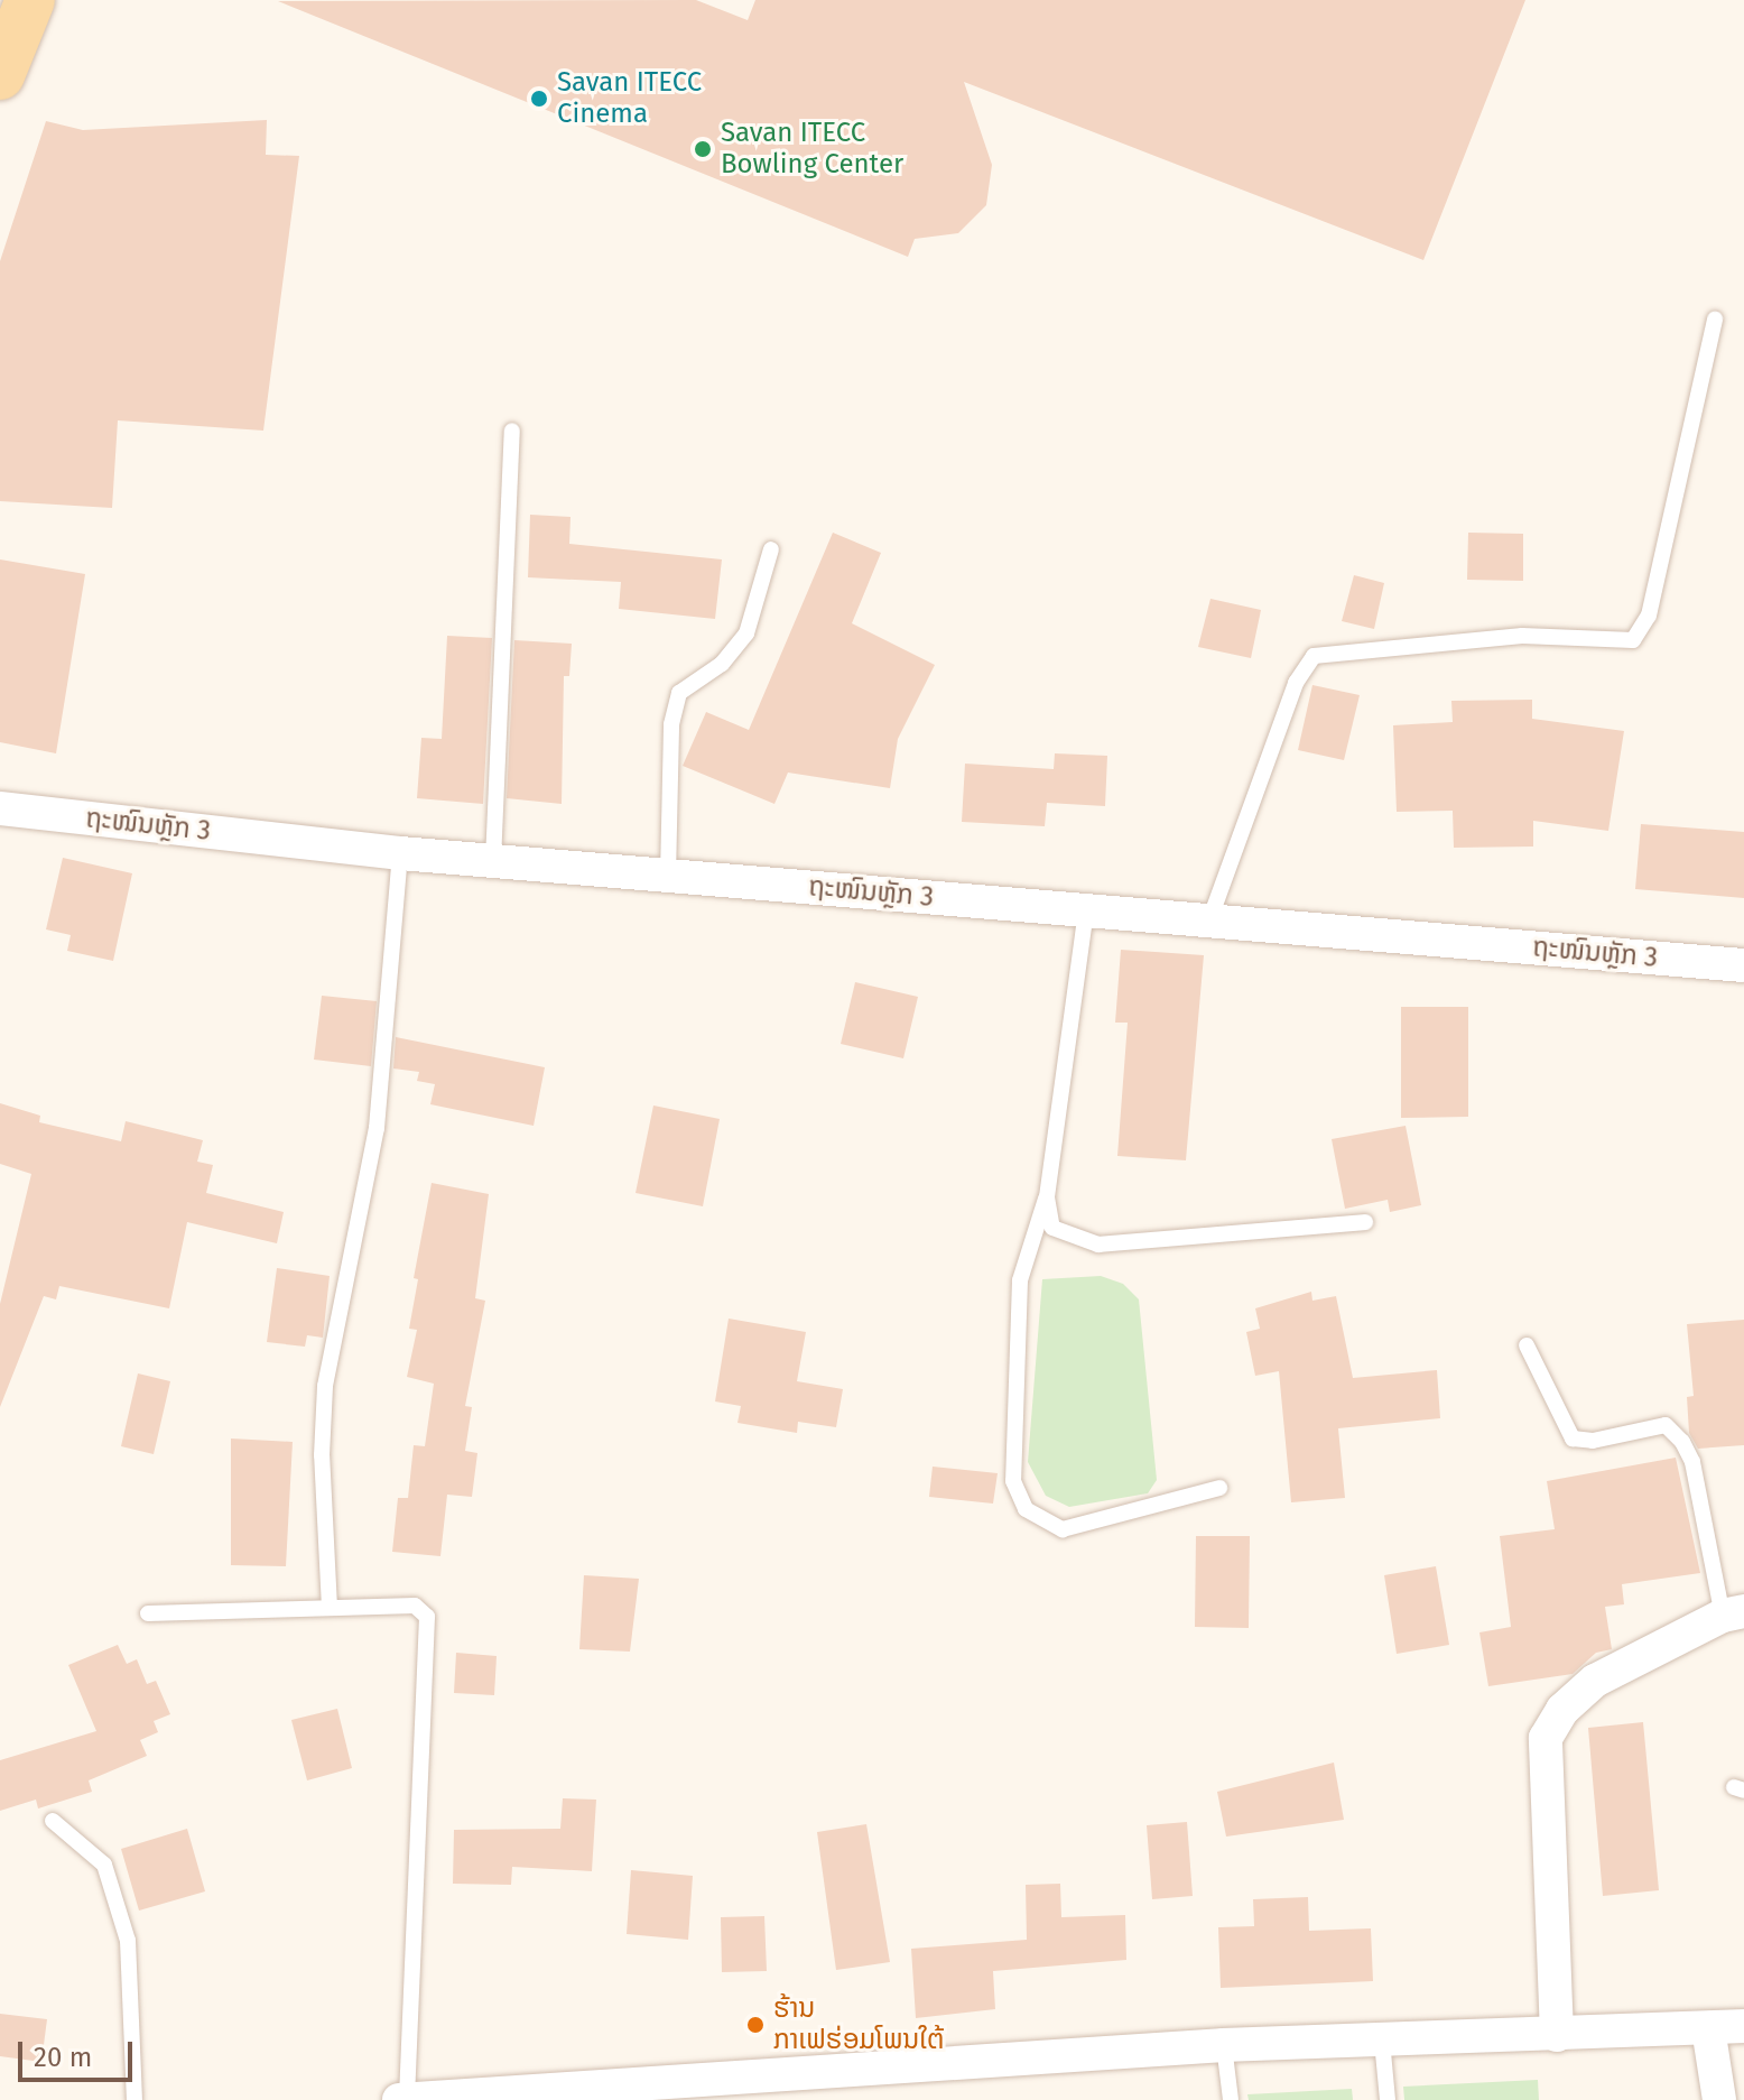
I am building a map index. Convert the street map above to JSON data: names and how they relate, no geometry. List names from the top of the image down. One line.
{"streets":{"street":["ຖະໜົນຫຼັກ 3"]},"places":["Savan ITECC Cinema","Savan ITECC Bowling Center","ຮ້ານ ກາເຟຮ່ອມໂພນໃຕ້"],"scale_bar":"20 m"}
